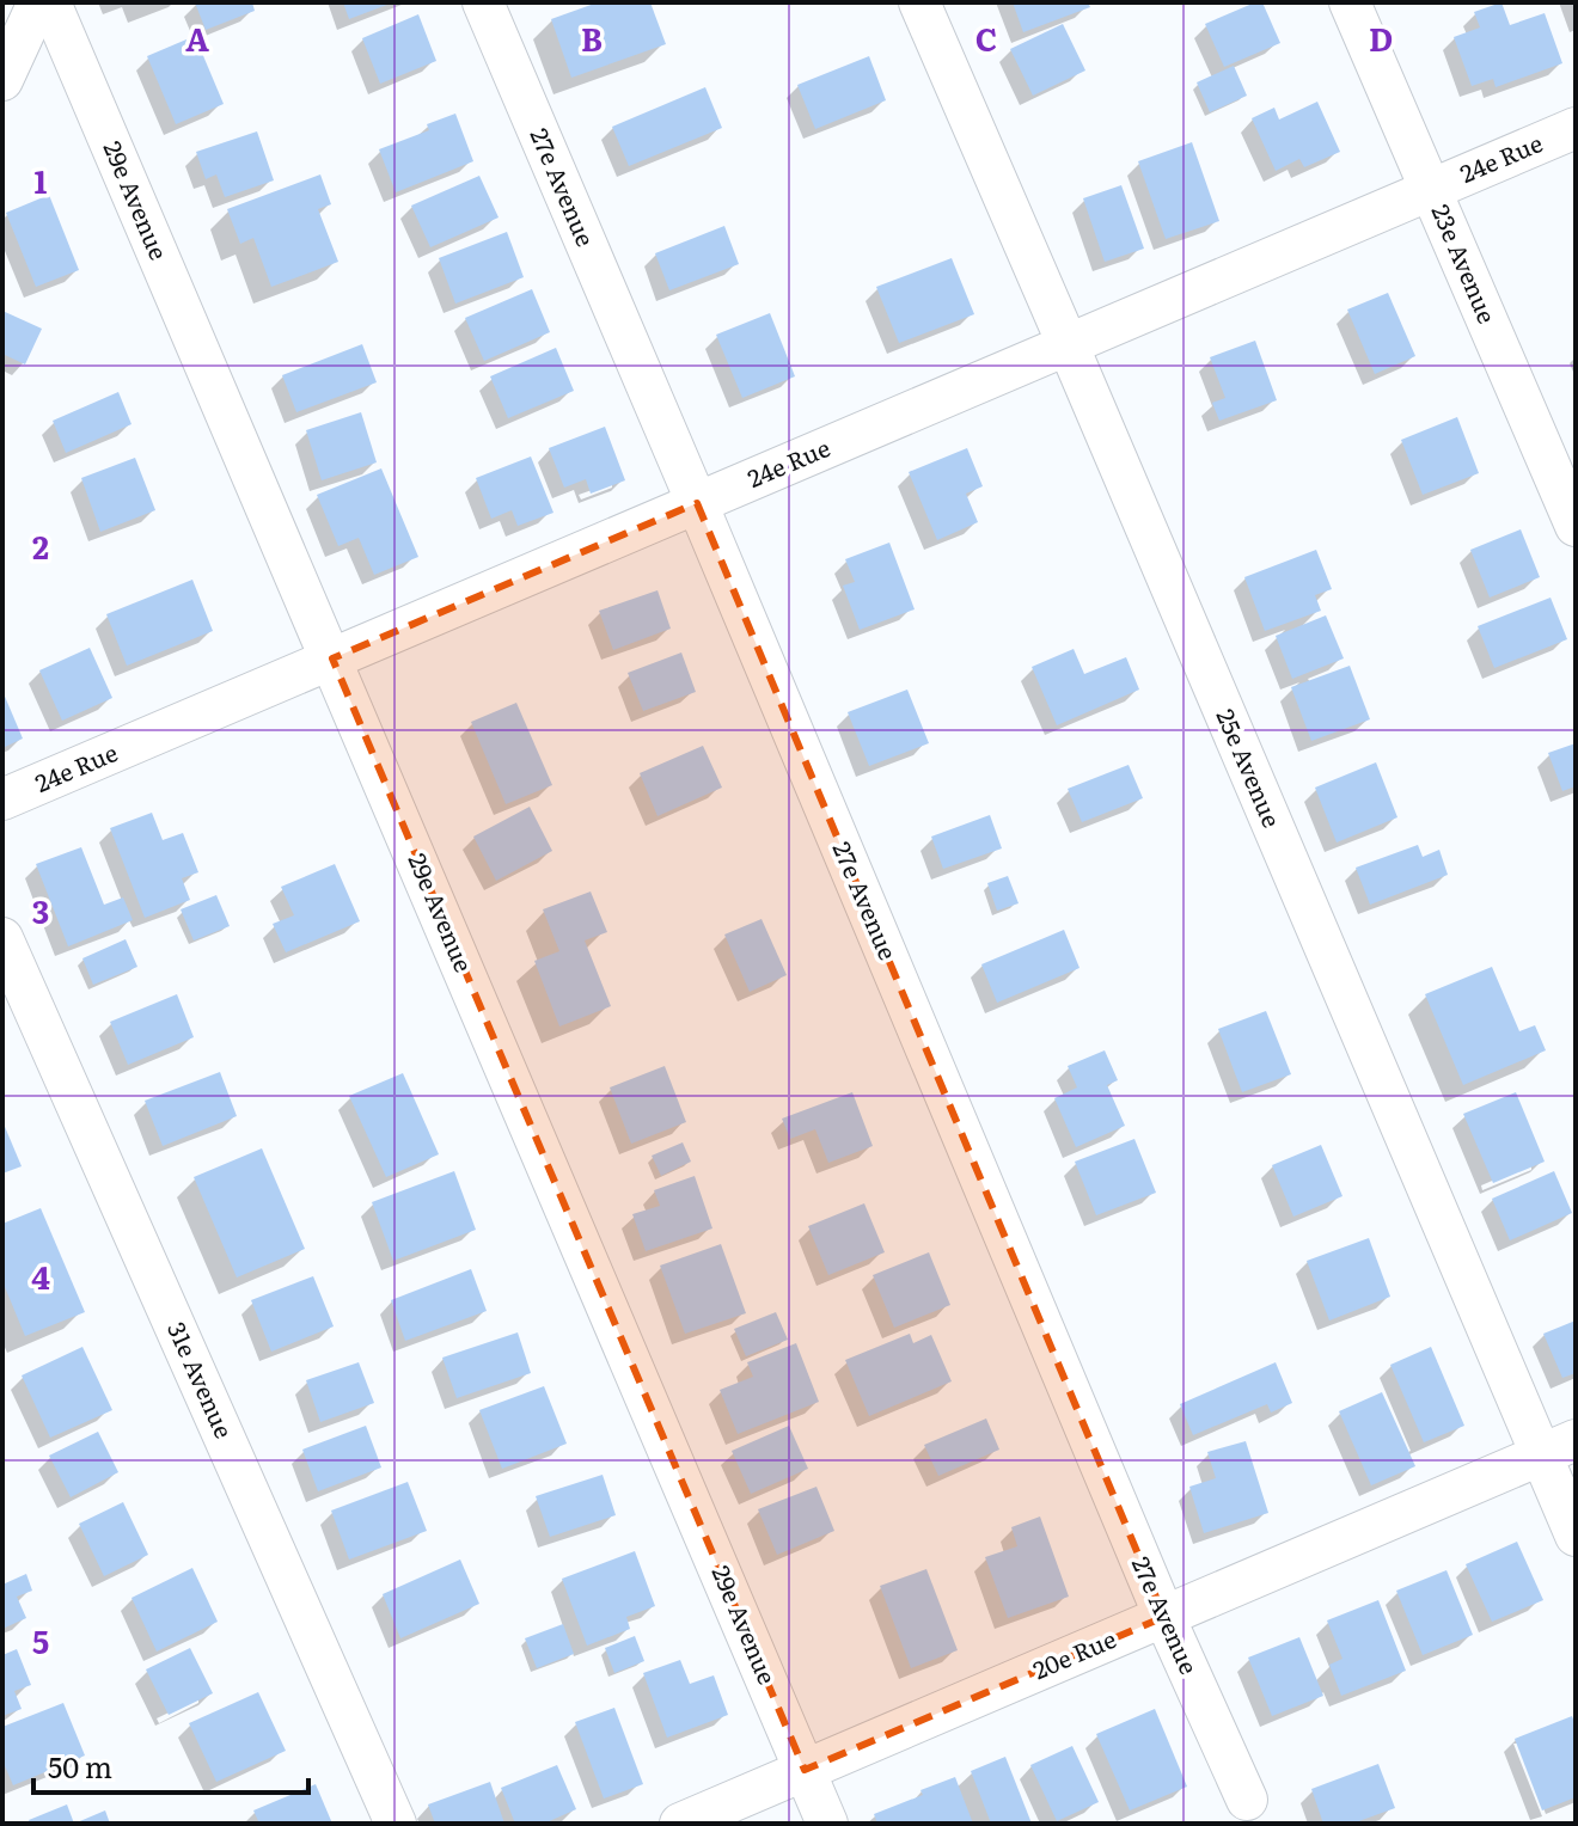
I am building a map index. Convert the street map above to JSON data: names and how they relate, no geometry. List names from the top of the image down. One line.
{"streets":{"street":["24e Rue","27e Avenue","29e Avenue","23e Avenue","25e Avenue","31e Avenue","20e Rue"]},"crossings":[["24e Rue","27e Avenue"],["24e Rue","29e Avenue"],["24e Rue","23e Avenue"],["24e Rue","25e Avenue"],["27e Avenue","20e Rue"],["29e Avenue","20e Rue"],["25e Avenue","20e Rue"]],"scale_bar":"50 m","grid":{"columns":["A","B","C","D"],"rows":["1","2","3","4","5"]}}
